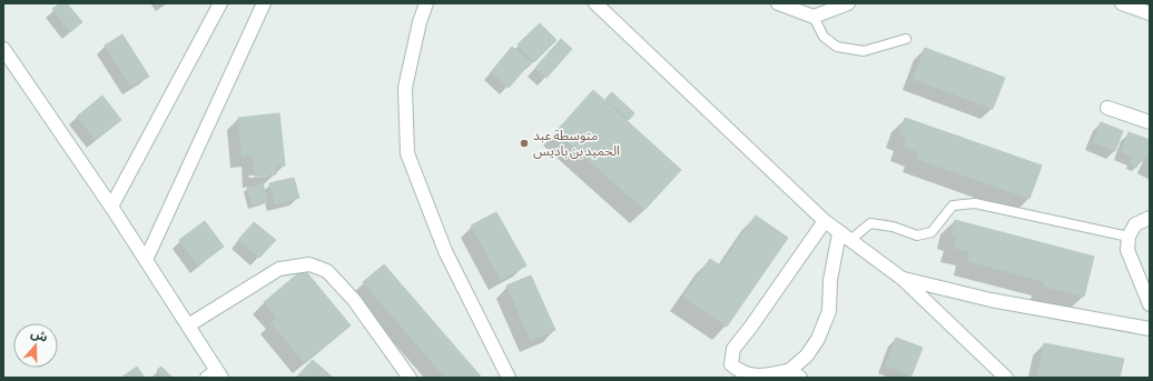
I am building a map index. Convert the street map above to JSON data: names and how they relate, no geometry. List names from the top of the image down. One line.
{"places":["متوسطة عبد الحميد بن باديس"],"north":"top"}
